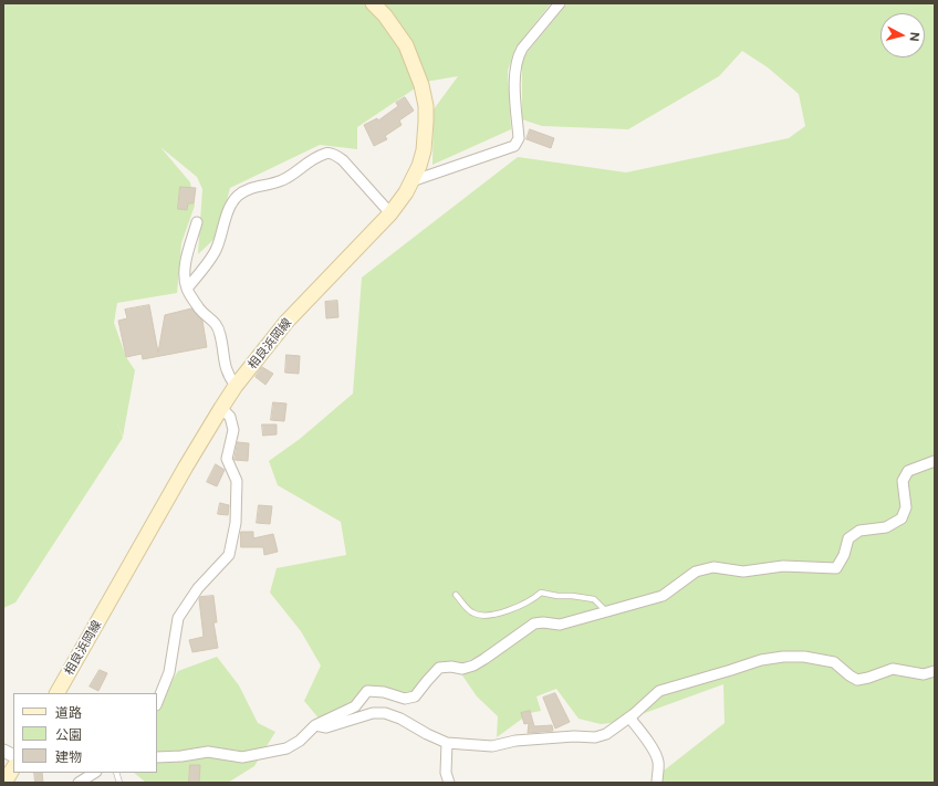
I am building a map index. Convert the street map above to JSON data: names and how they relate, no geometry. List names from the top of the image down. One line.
{"streets":{"main road":["相良浜岡線"]},"legend":["道路","公園","建物"],"north":"right"}
